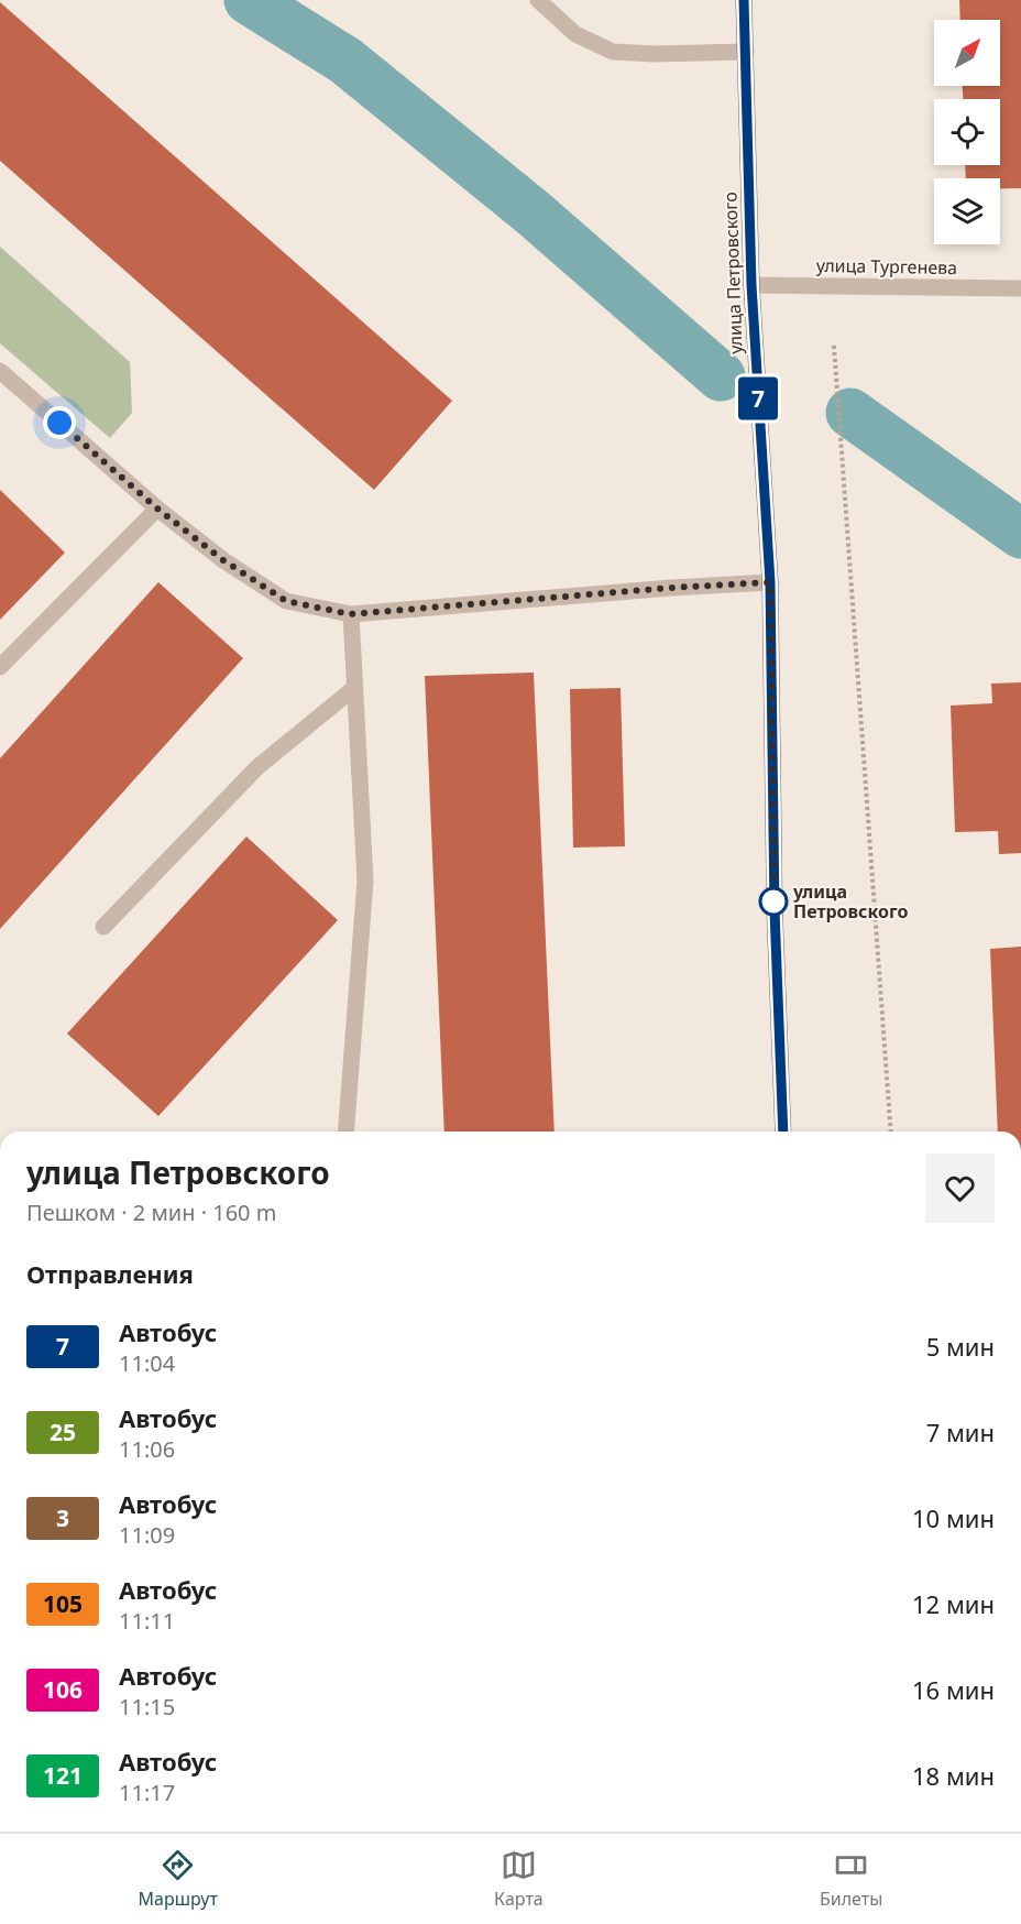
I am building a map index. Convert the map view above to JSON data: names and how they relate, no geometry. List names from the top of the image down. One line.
{"streets":{"main road":["улица Петровского"],"street":["улица Тургенева"]},"crossings":[["улица Тургенева","улица Петровского"]],"places":["улица Петровского"],"lines":["bus line 7"],"north":"top right","page":{"on_map":"7","heading":[["улица Петровского","Пешком · 2 мин · 160 m"],"Отправления"],"list":[{"mark":"7","name":"Автобус","note":"11:04","value":"5 мин"},{"mark":"25","name":"Автобус","note":"11:06","value":"7 мин"},{"mark":"3","name":"Автобус","note":"11:09","value":"10 мин"},{"mark":"105","name":"Автобус","note":"11:11","value":"12 мин"},{"mark":"106","name":"Автобус","note":"11:15","value":"16 мин"},{"mark":"121","name":"Автобус","note":"11:17","value":"18 мин"}],"tabs":["Маршрут","Карта","Билеты"]}}
